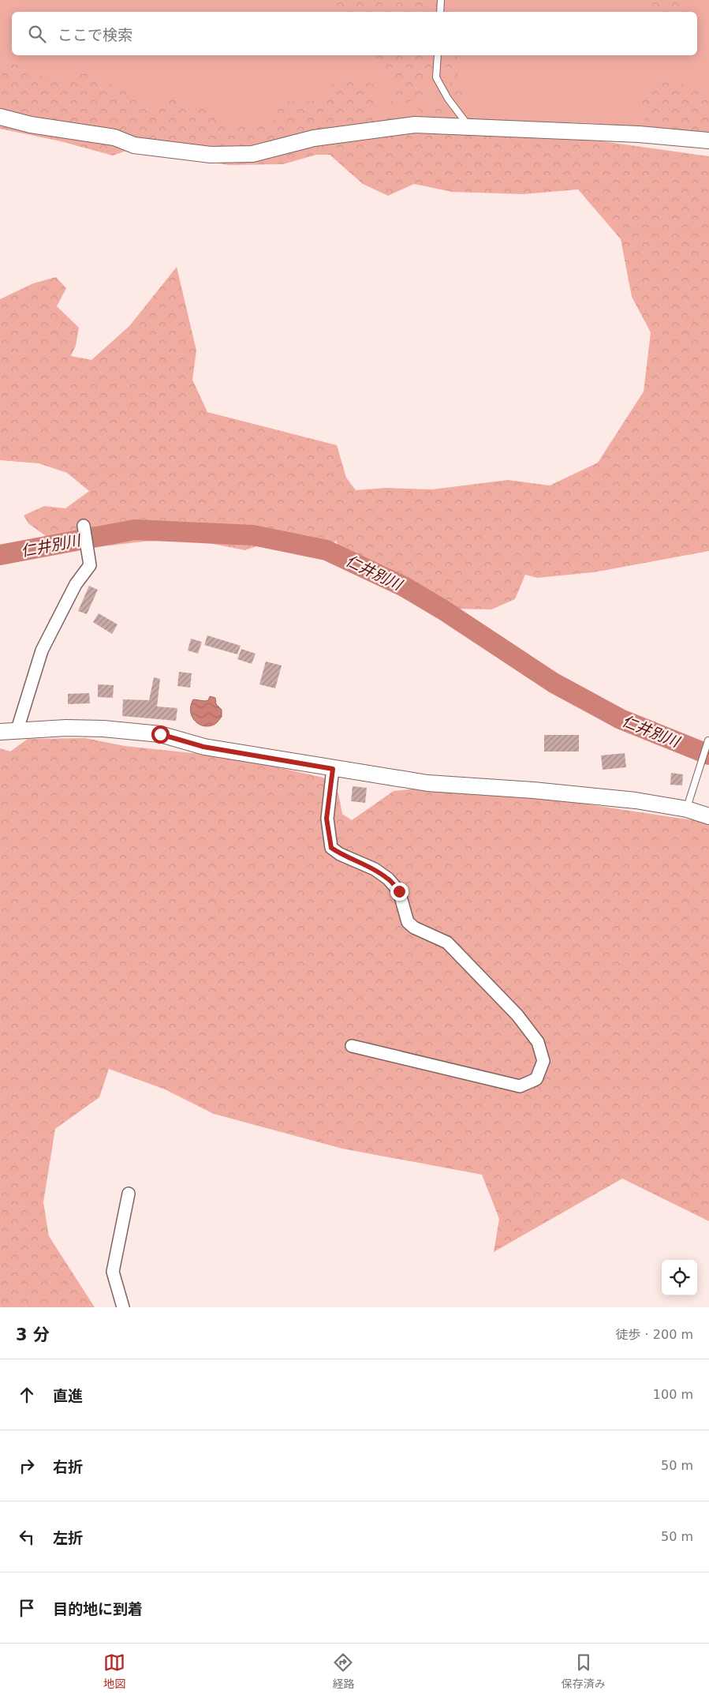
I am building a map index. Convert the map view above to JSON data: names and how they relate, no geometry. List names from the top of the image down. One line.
{"water":["仁井別川"],"page":{"search":"ここで検索","heading":["3 分","徒歩 · 200 m"],"list":[["直進","100 m"],["右折","50 m"],["左折","50 m"],"目的地に到着"],"nav":["地図","経路","保存済み"]}}
